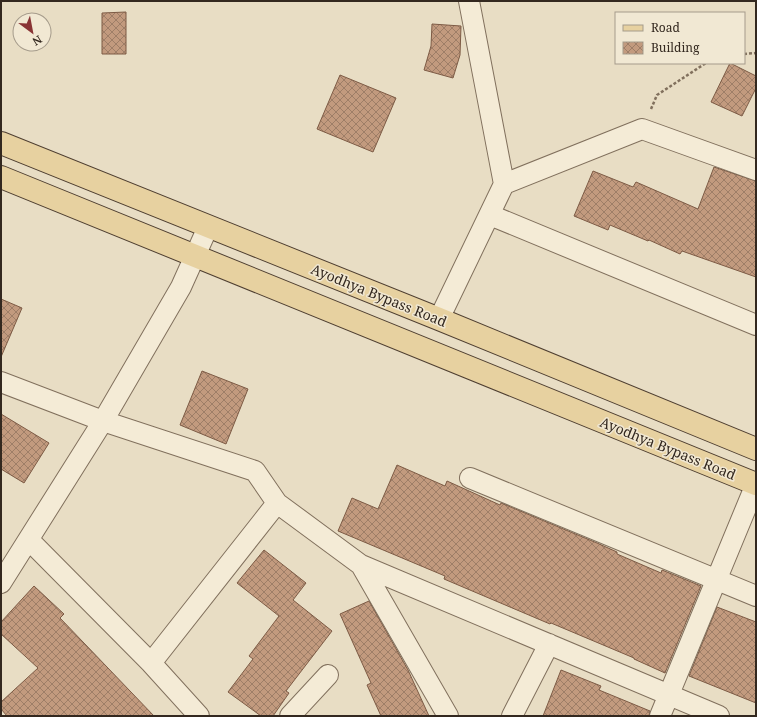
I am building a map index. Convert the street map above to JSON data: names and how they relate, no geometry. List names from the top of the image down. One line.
{"streets":{"main road":["Ayodhya Bypass Road"]},"legend":["Road","Building"],"north":"bottom right"}
